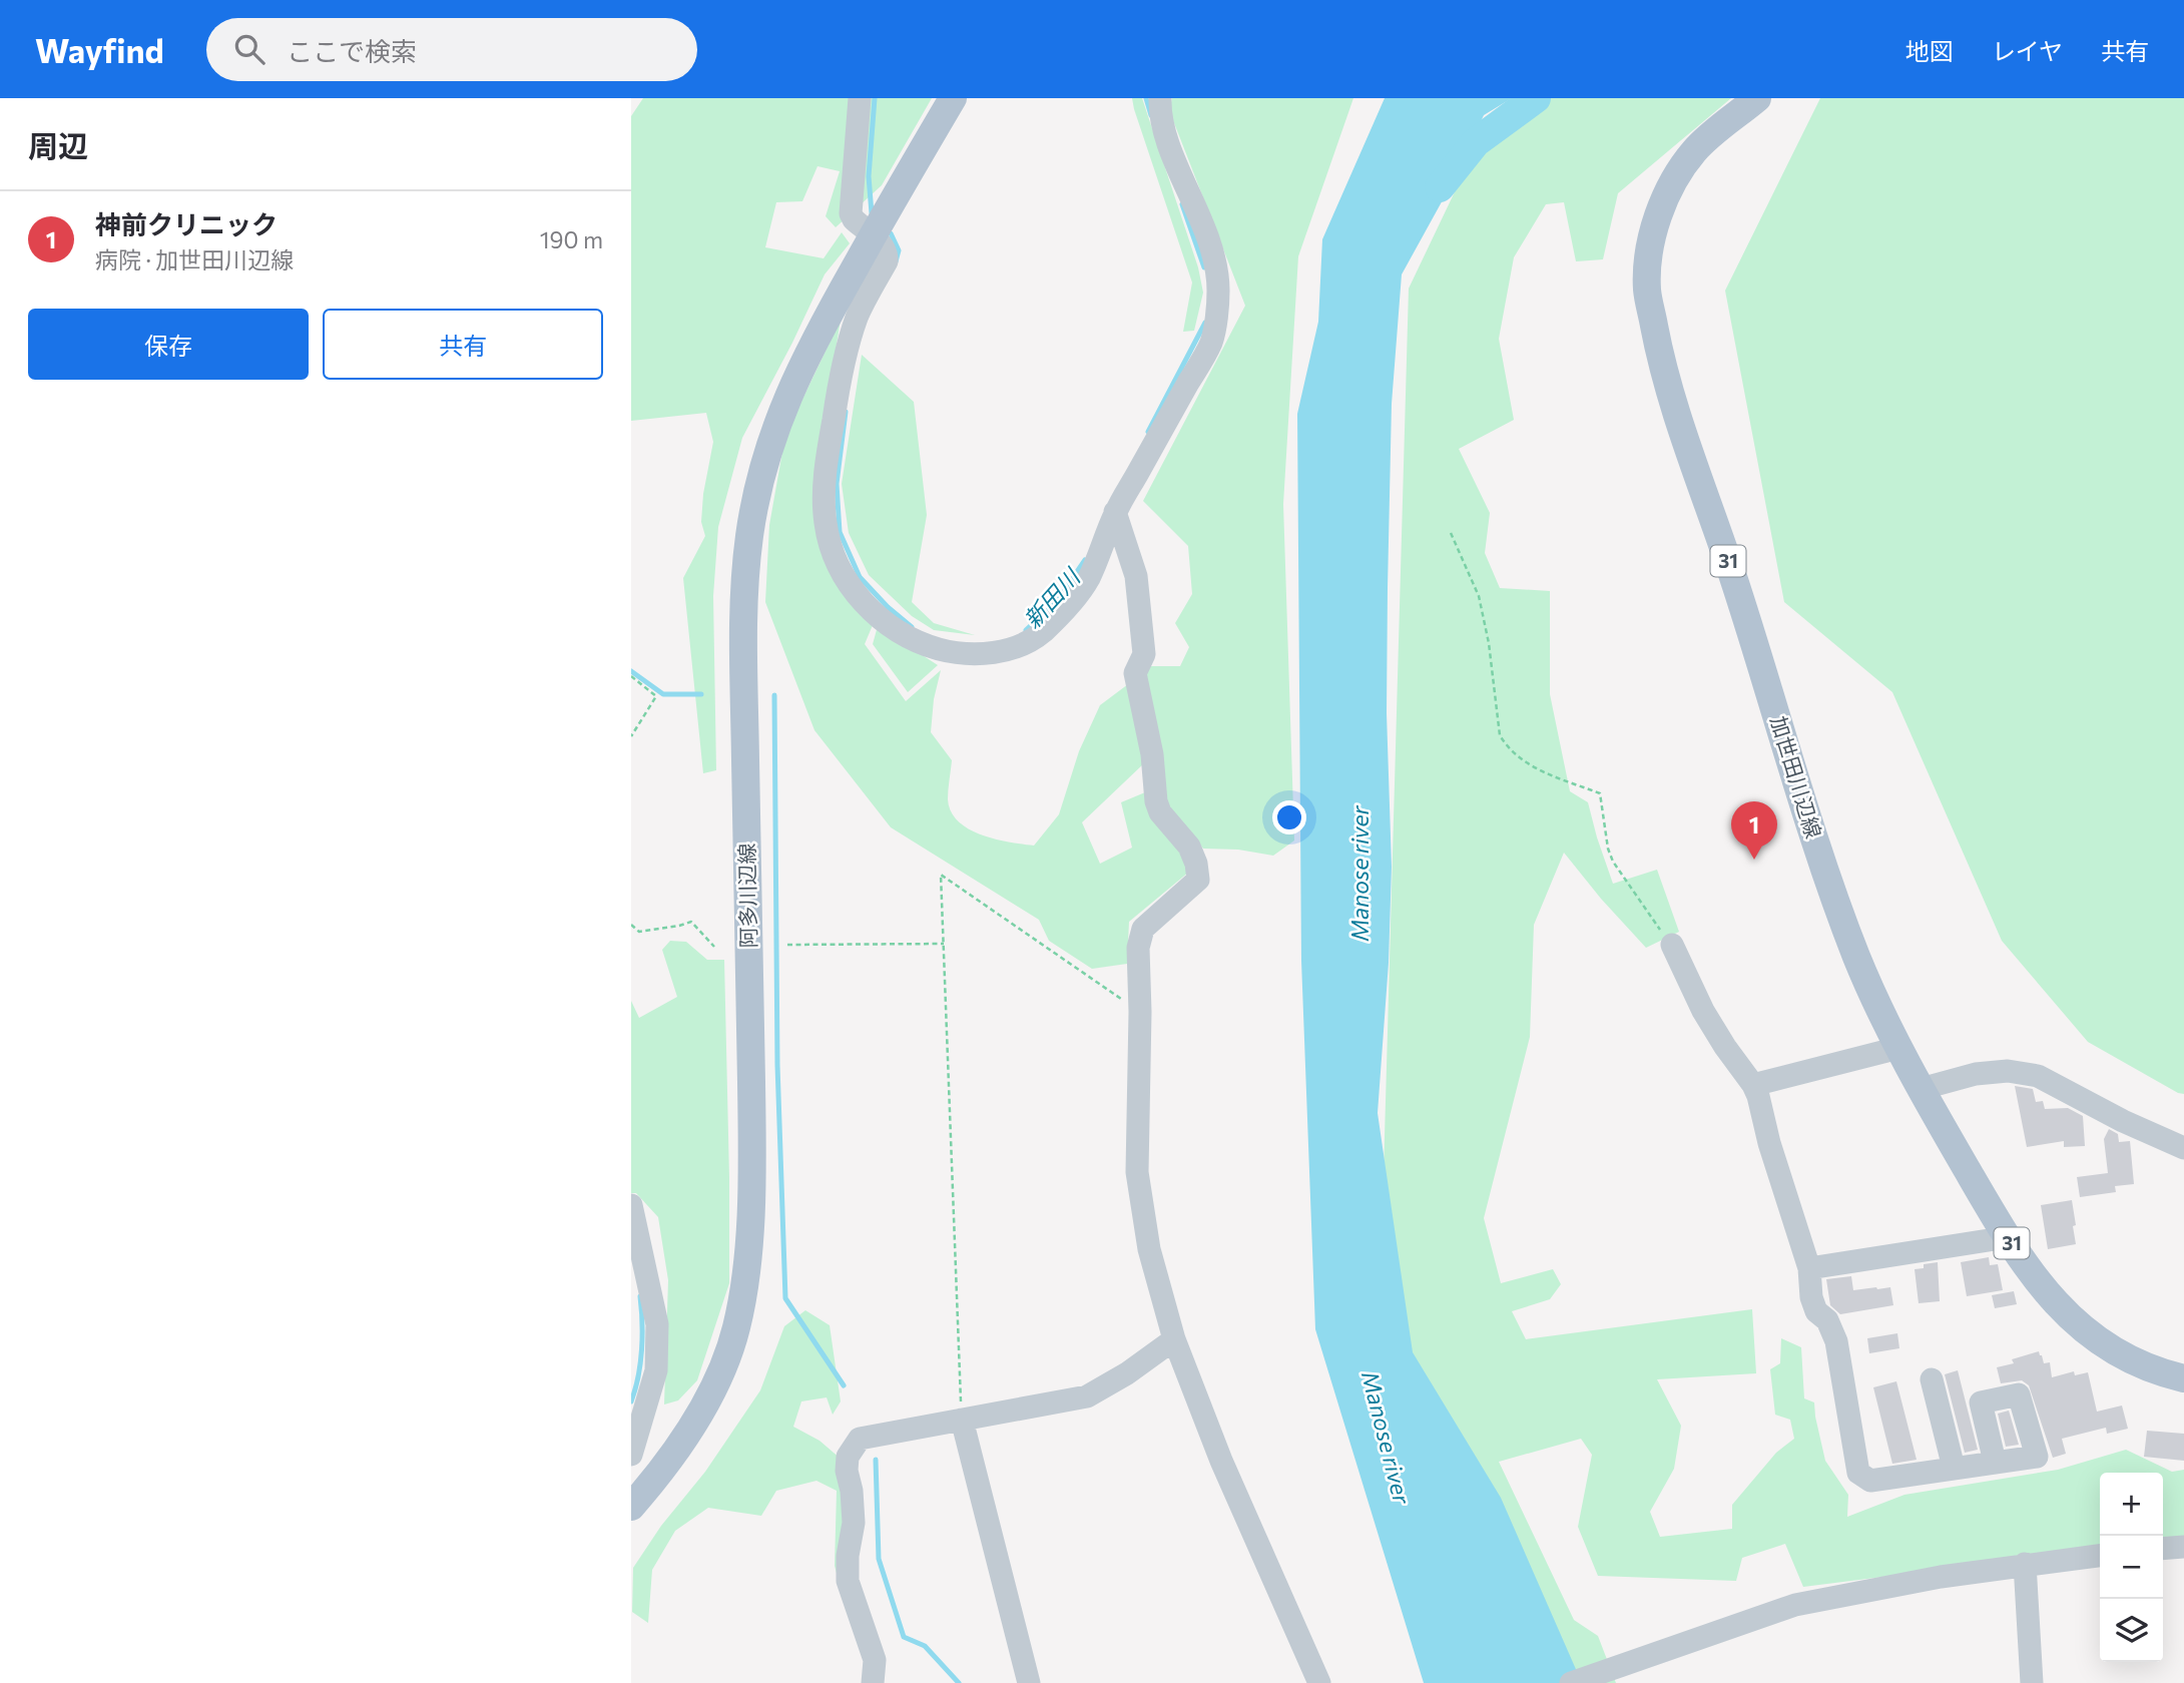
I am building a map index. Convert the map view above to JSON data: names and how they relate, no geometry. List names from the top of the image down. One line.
{"streets":{"main road":["31","加世田川辺線","阿多川辺線"]},"water":["新田川","Manose river"],"page":{"header":"Wayfind","search":"ここで検索","nav":["地図","レイヤ","共有"],"heading":"周辺","list":[{"mark":"1","name":"神前クリニック","note":"病院 · 加世田川辺線","value":"190 m"}],"buttons":["保存","共有"],"pins":"1","map_buttons":["+","−"]}}
